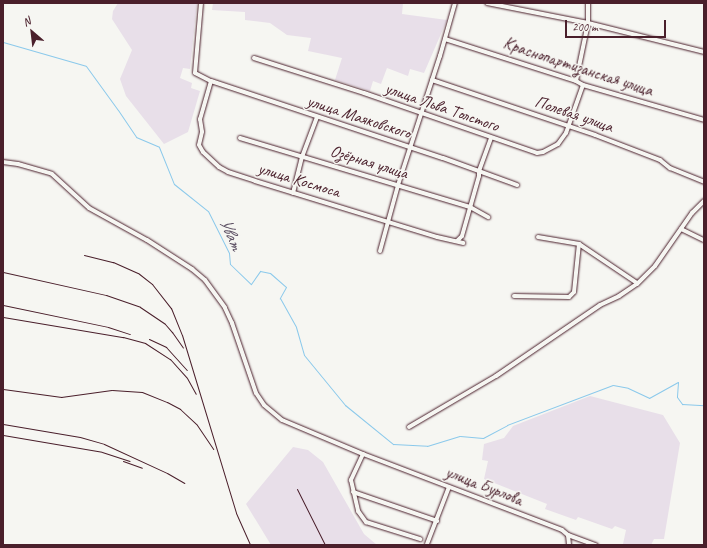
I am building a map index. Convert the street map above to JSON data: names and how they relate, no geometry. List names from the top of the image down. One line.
{"streets":{"street":["Краснопартизанская улица","улица Льва Толстого","Полевая улица","улица Маяковского","Озёрная улица","улица Космоса","улица Бурлова"]},"crossings":[["Краснопартизанская улица","улица Льва Толстого"],["улица Льва Толстого","Полевая улица"],["улица Маяковского","улица Космоса"]],"water":["Уват"],"scale_bar":"200 m","north":"top left"}
